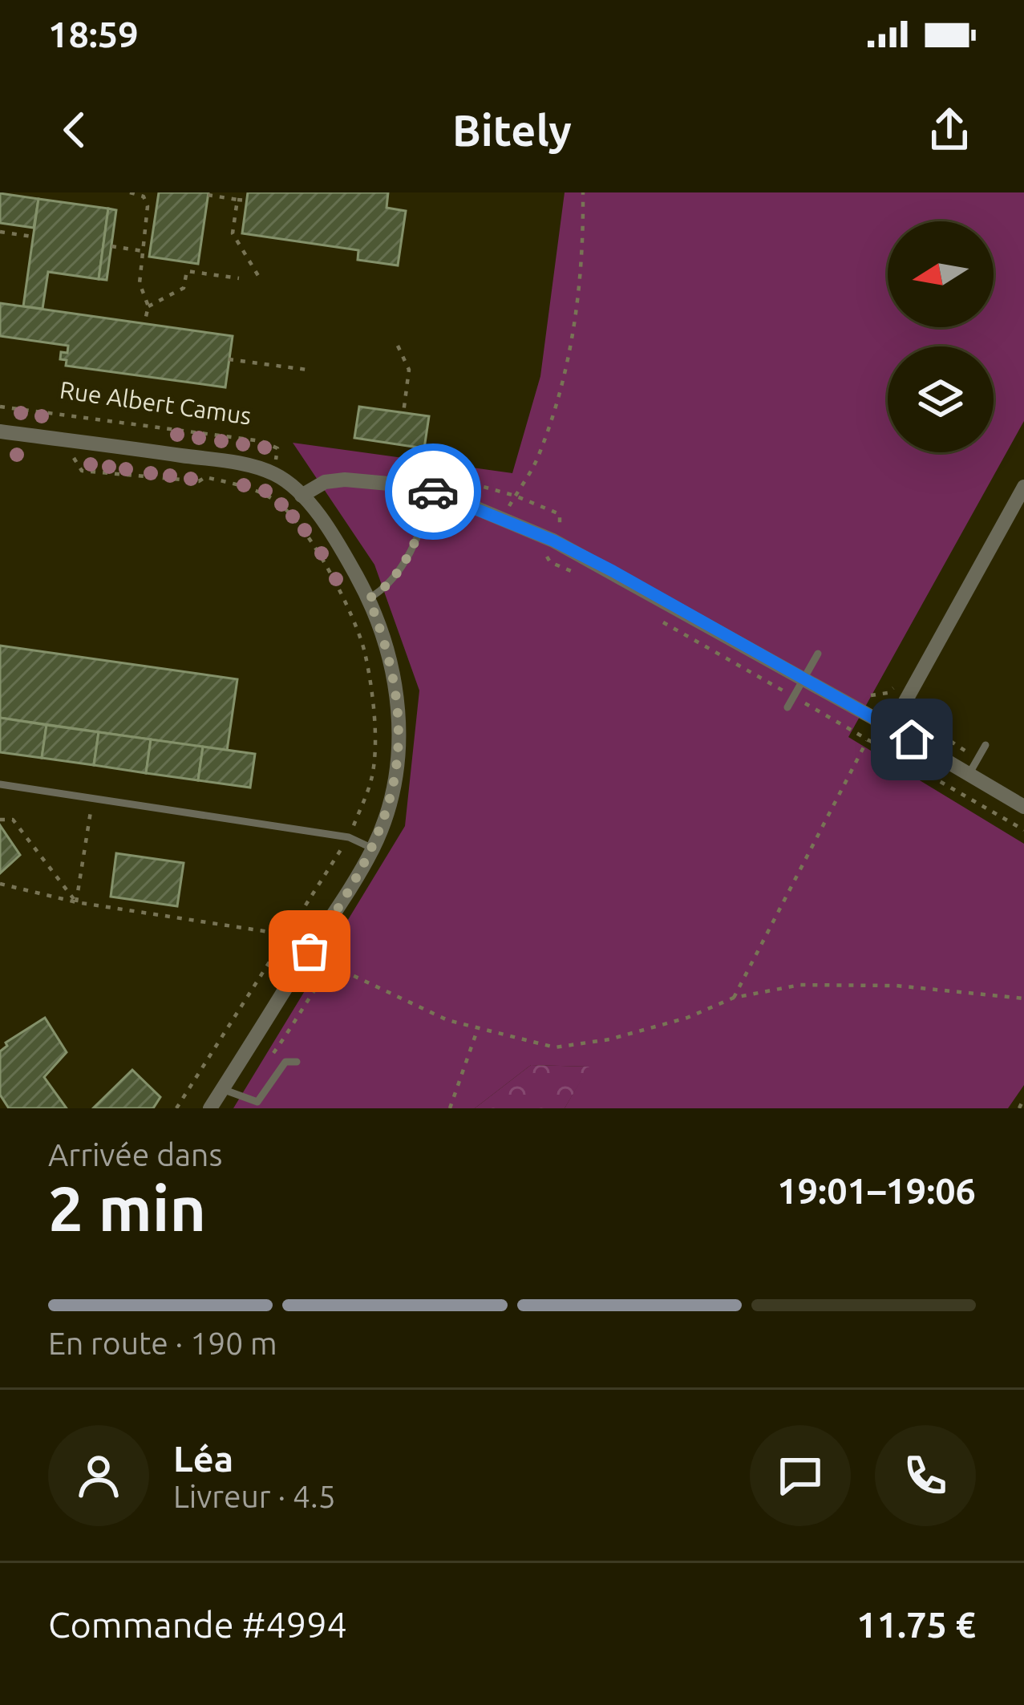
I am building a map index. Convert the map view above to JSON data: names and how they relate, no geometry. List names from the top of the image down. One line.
{"streets":{"street":["Rue Albert Camus"]},"north":"left","page":{"status":"18:59","header":"Bitely","heading":["2 min","Arrivée dans","19:01–19:06"],"panel":["Léa","Livreur · 4.5","Commande #4994","11.75 €"],"bar":"En route · 190 m"}}
